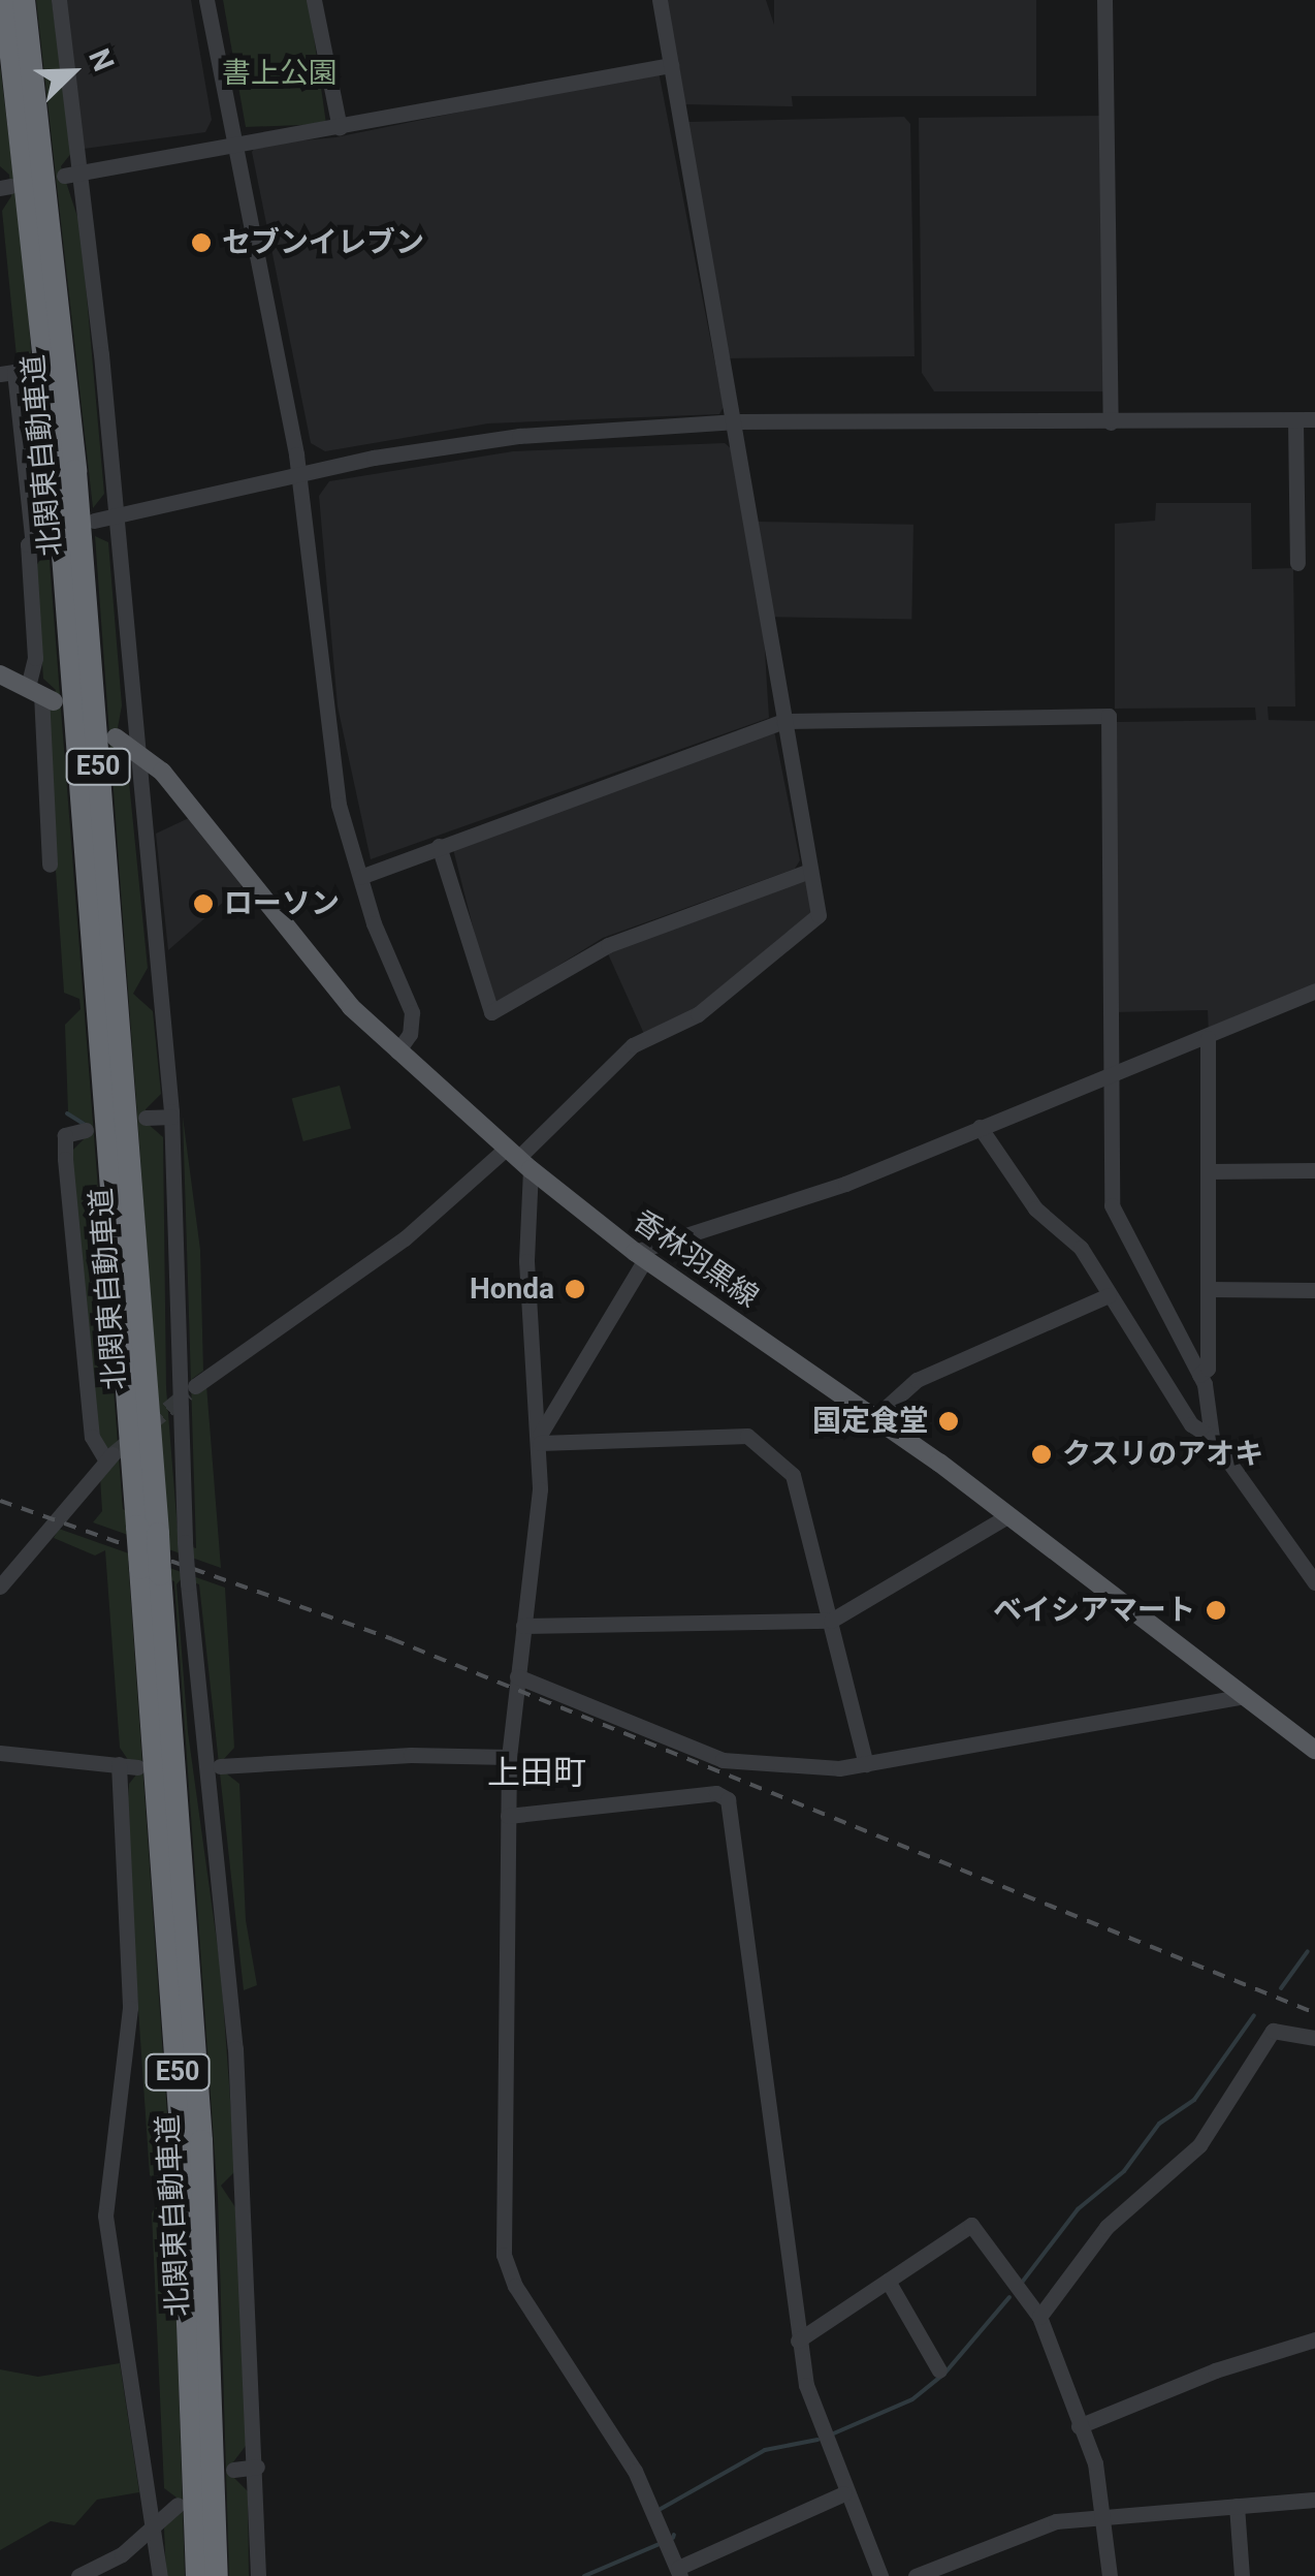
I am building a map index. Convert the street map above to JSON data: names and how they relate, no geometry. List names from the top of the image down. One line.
{"streets":{"highway":["北関東自動車道","E50"],"main road":["香林羽黒線"]},"districts":["上田町"],"parks":["書上公園"],"places":["セブンイレブン","ローソン","Honda","国定食堂","クスリのアオキ","ベイシアマート"],"north":"top right"}
